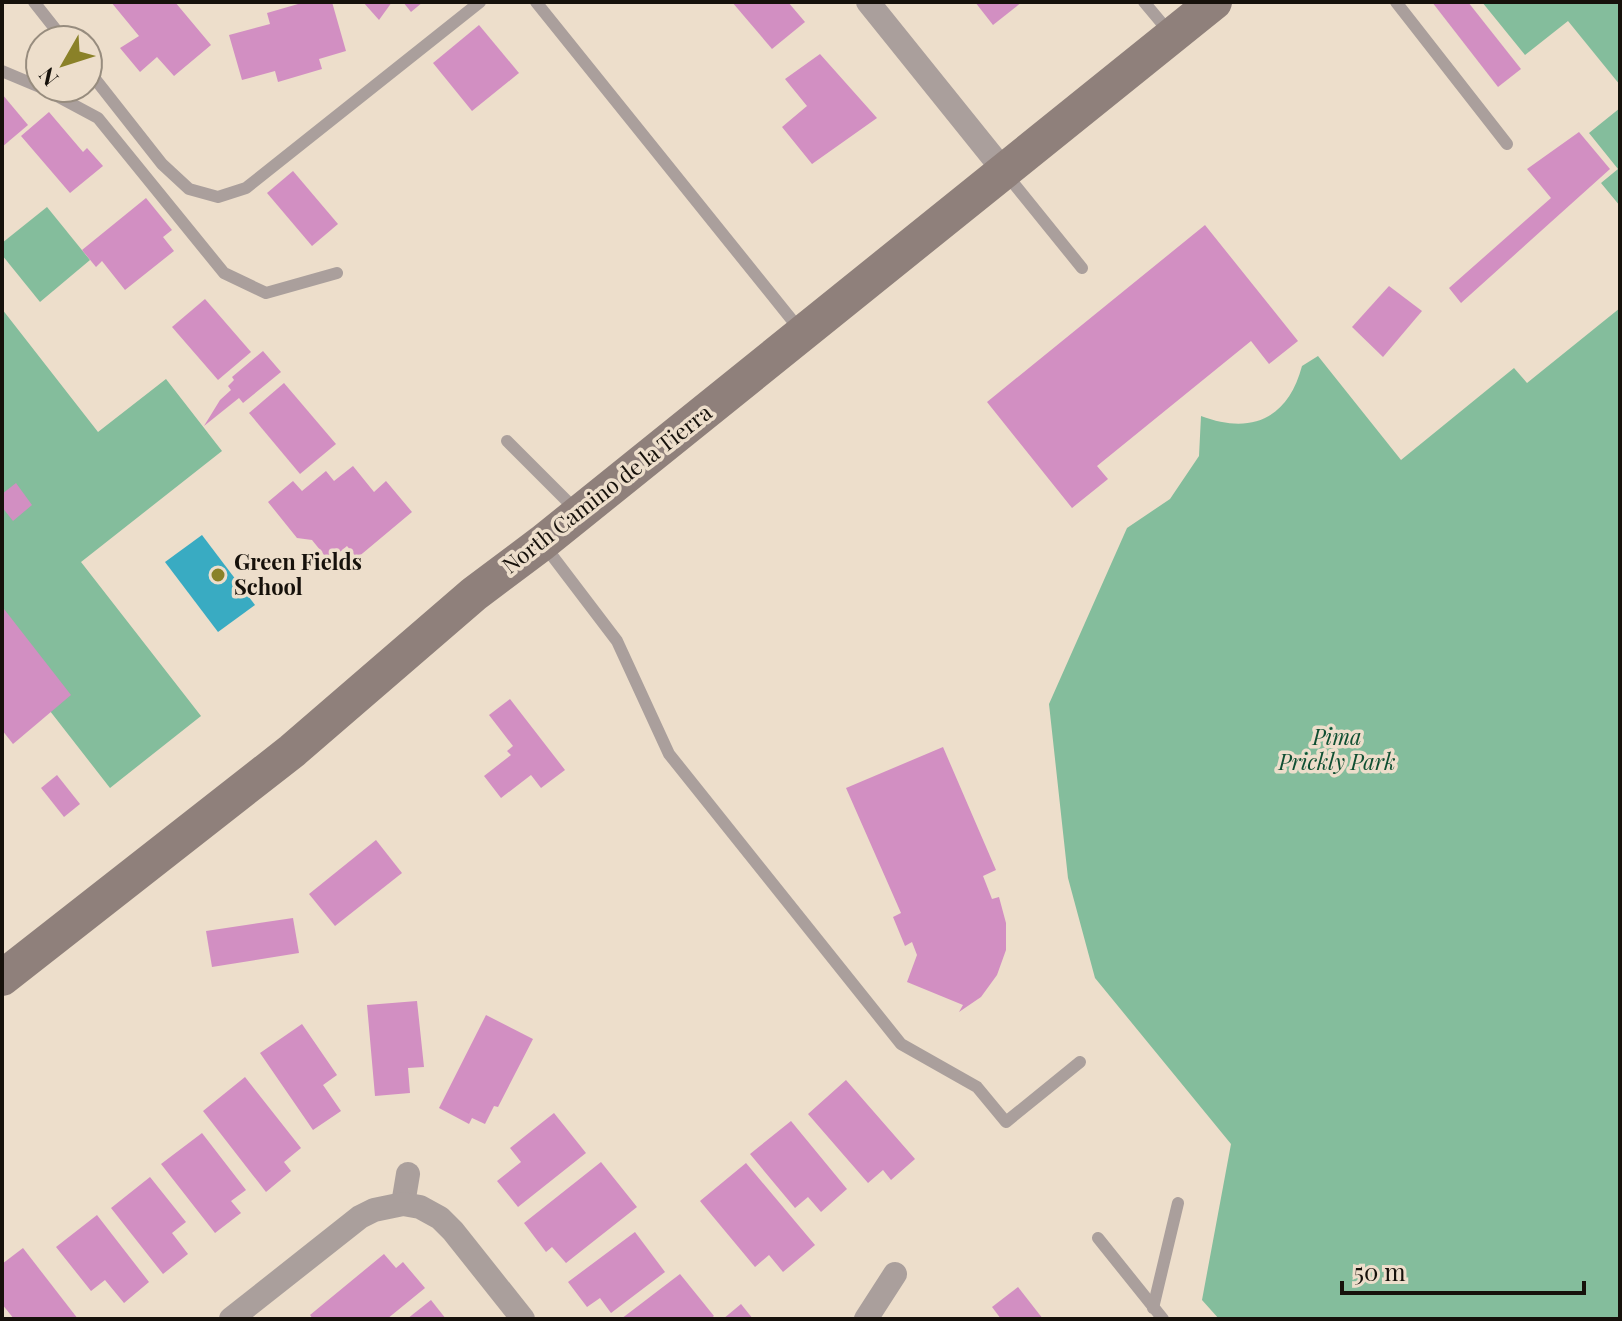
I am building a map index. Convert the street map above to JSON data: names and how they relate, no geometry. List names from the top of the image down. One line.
{"streets":{"street":["North Camino de la Tierra"]},"parks":["Pima Prickly Park"],"places":["Green Fields School"],"scale_bar":"50 m","north":"bottom left"}
